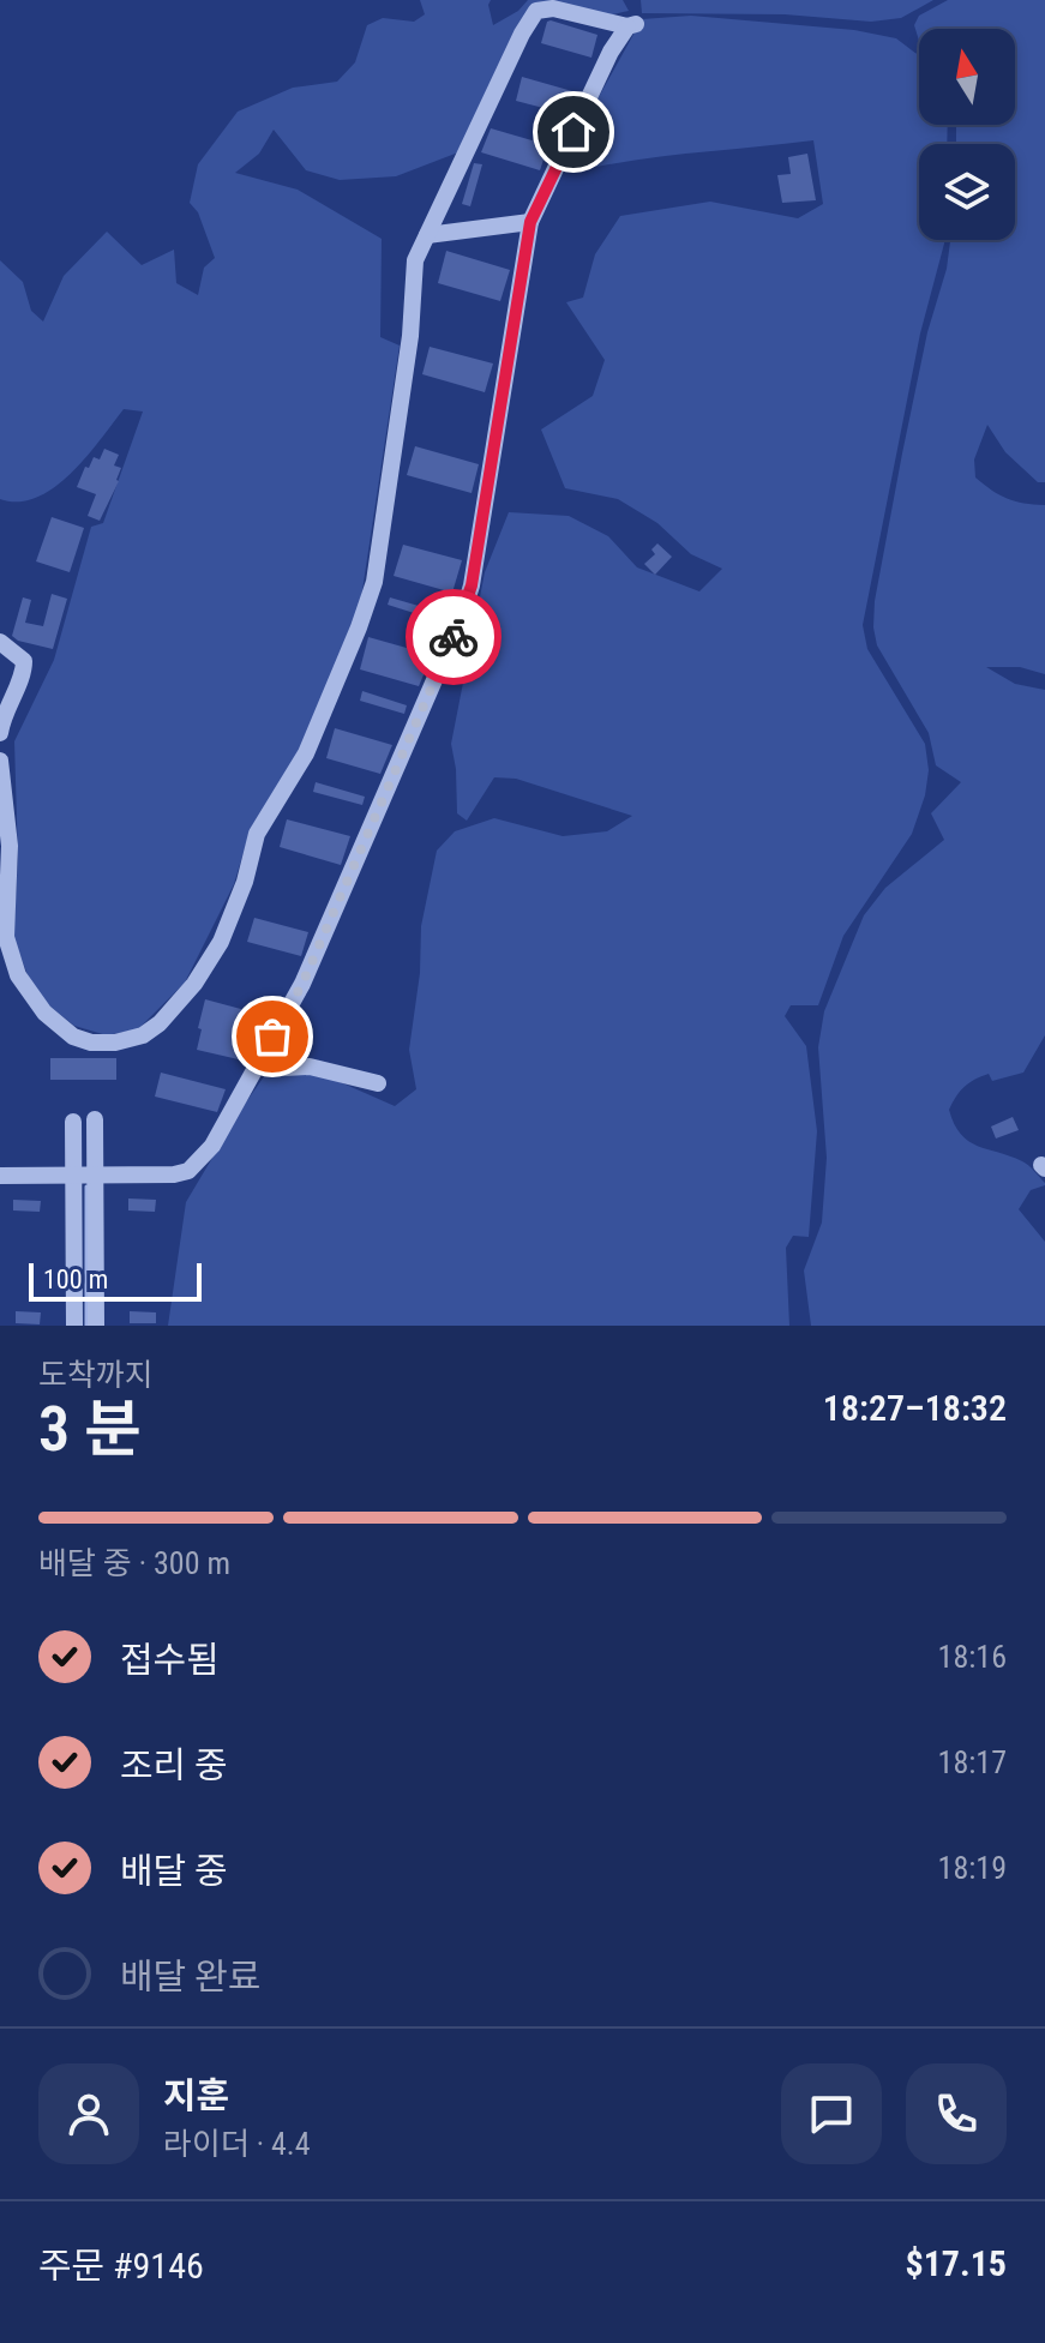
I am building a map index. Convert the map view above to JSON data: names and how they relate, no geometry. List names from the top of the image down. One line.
{"scale_bar":"100 m","north":"top","page":{"scale":"100 m","heading":["3 분","도착까지","18:27–18:32"],"panel":["지훈","라이더 · 4.4","주문 #9146","$17.15"],"bar":"배달 중 · 300 m","list":[["접수됨","18:16"],["조리 중","18:17"],["배달 중","18:19"],"배달 완료"]}}
